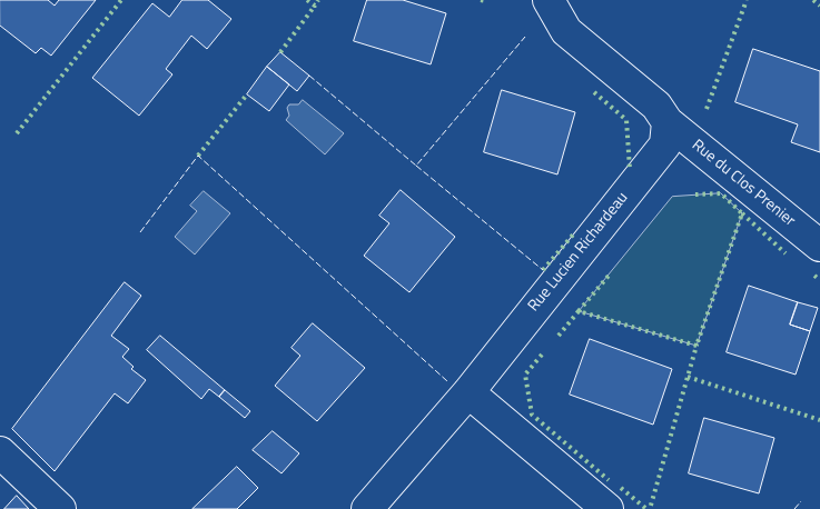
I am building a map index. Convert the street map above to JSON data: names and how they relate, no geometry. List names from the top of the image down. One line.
{"streets":{"street":["Rue du Clos Prenier","Rue Lucien Richardeau"]},"crossings":[["Rue du Clos Prenier","Rue Lucien Richardeau"]]}
